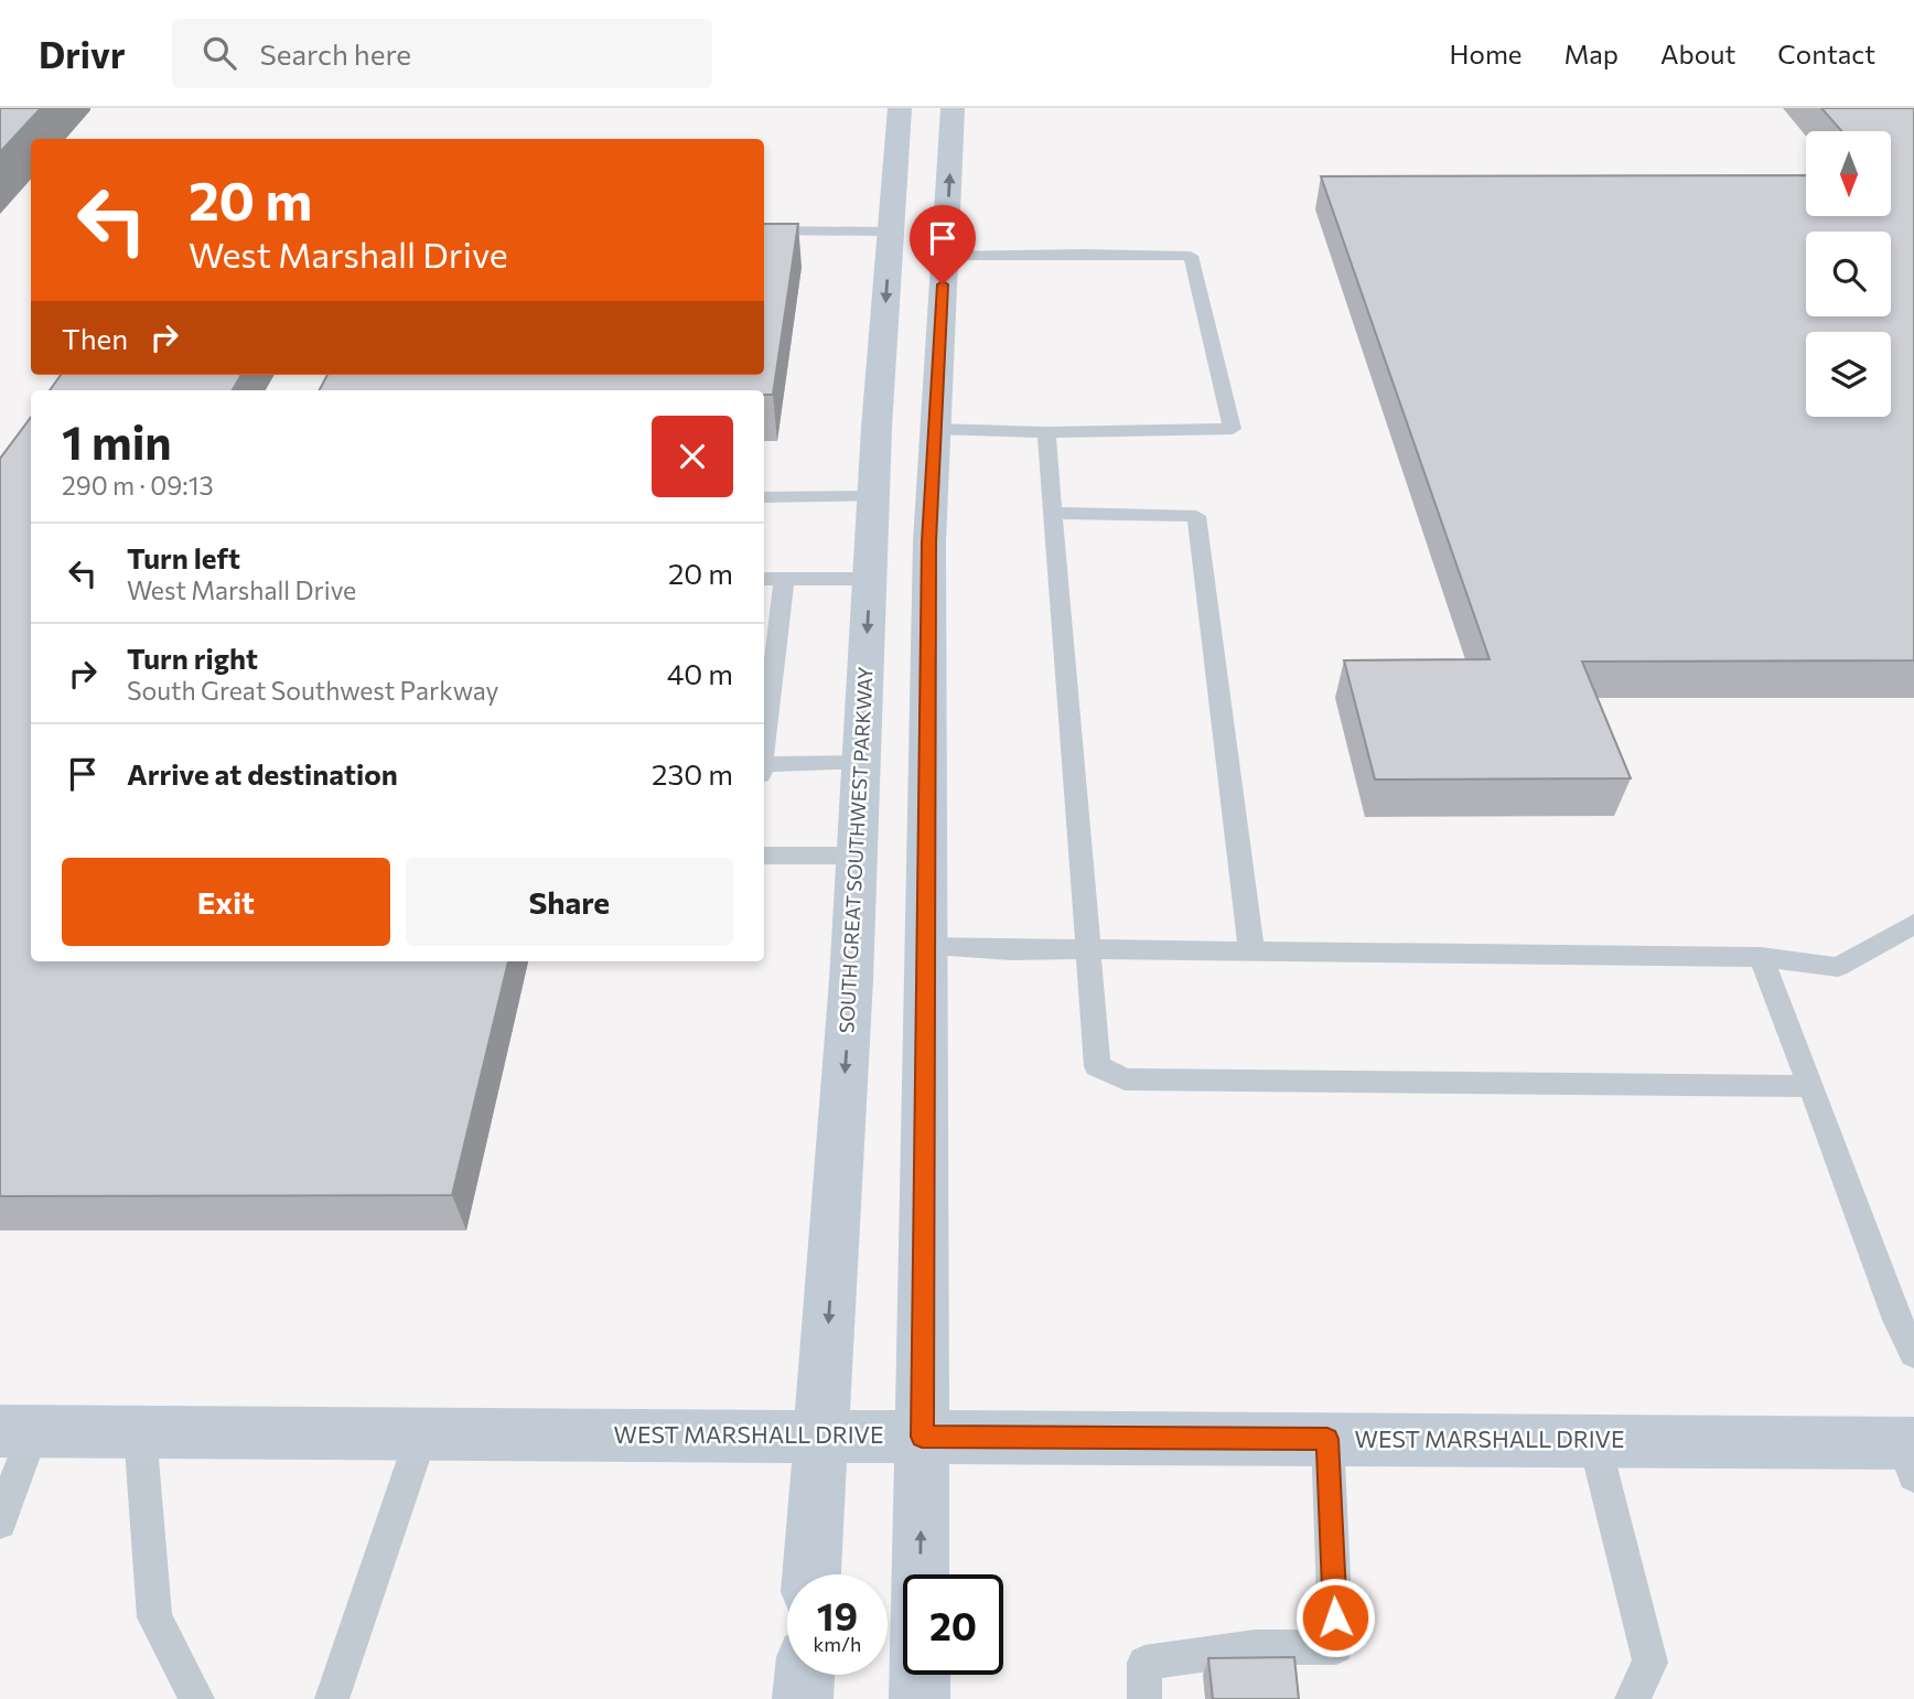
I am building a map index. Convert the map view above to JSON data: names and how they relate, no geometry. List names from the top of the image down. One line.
{"streets":{"main road":["SOUTH GREAT SOUTHWEST PARKWAY","WEST MARSHALL DRIVE"]},"crossings":[["SOUTH GREAT SOUTHWEST PARKWAY","WEST MARSHALL DRIVE"]],"north":"bottom","page":{"header":"Drivr","search":"Search here","nav":["Home","Map","About","Contact"],"turn":["20 m","West Marshall Drive"],"then":"Then","heading":["1 min","290 m · 09:13"],"list":[{"name":"Turn left","note":"West Marshall Drive","value":"20 m"},{"name":"Turn right","note":"South Great Southwest Parkway","value":"40 m"},{"name":"Arrive at destination","value":"230 m"}],"buttons":["Exit","Share"],"speed":"19 km/h","limit":"20"}}
